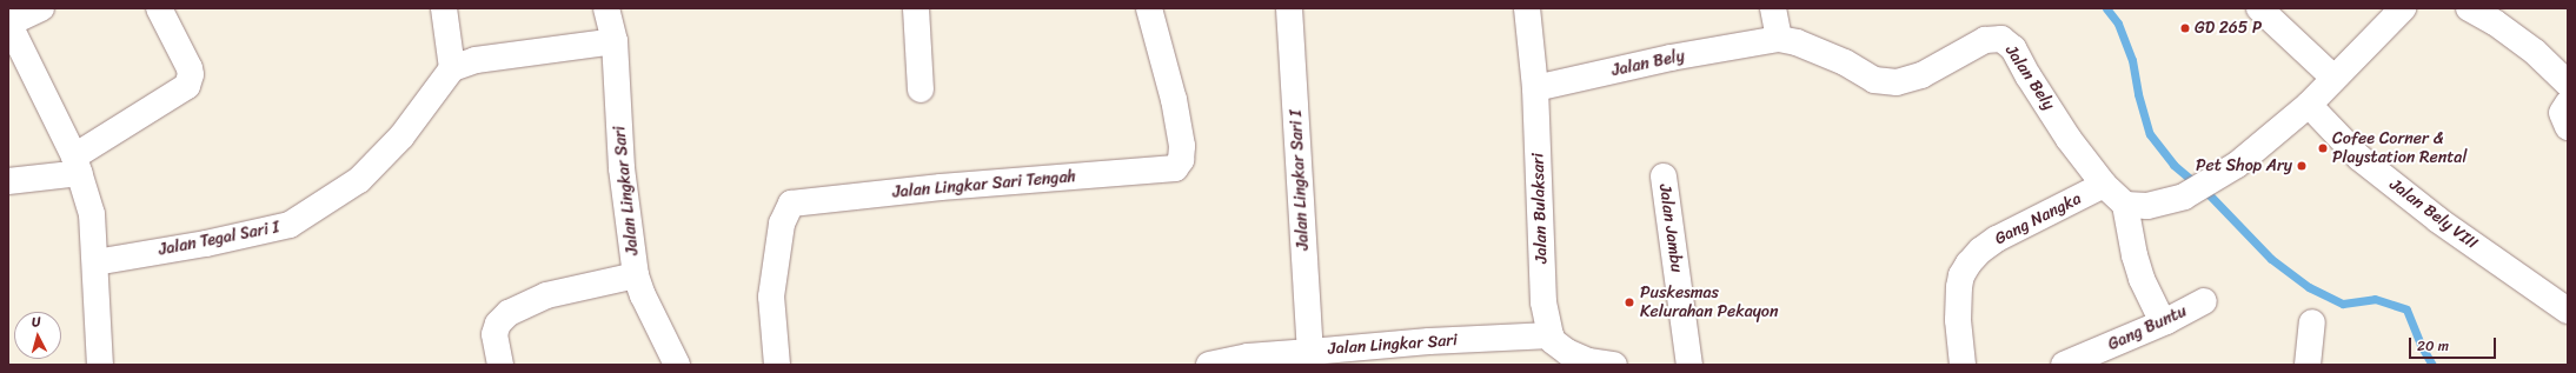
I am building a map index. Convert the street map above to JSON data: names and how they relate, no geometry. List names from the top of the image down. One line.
{"streets":{"street":["Jalan Bely","Jalan Lingkar Sari I","Jalan Lingkar Sari Tengah","Jalan Lingkar Sari","Jalan Bulaksari","Jalan Bely VIII","Gang Nangka","Jalan Jambu","Jalan Tegal Sari I","Gang Buntu"]},"crossings":[["Jalan Bely","Jalan Bulaksari"],["Jalan Bely","Gang Nangka"],["Jalan Lingkar Sari I","Jalan Lingkar Sari"],["Jalan Lingkar Sari","Jalan Bulaksari"]],"places":["GD 265 P","Cofee Corner & Playstation Rental","Pet Shop Ary","Puskesmas Kelurahan Pekayon"],"scale_bar":"20 m","north":"top"}
